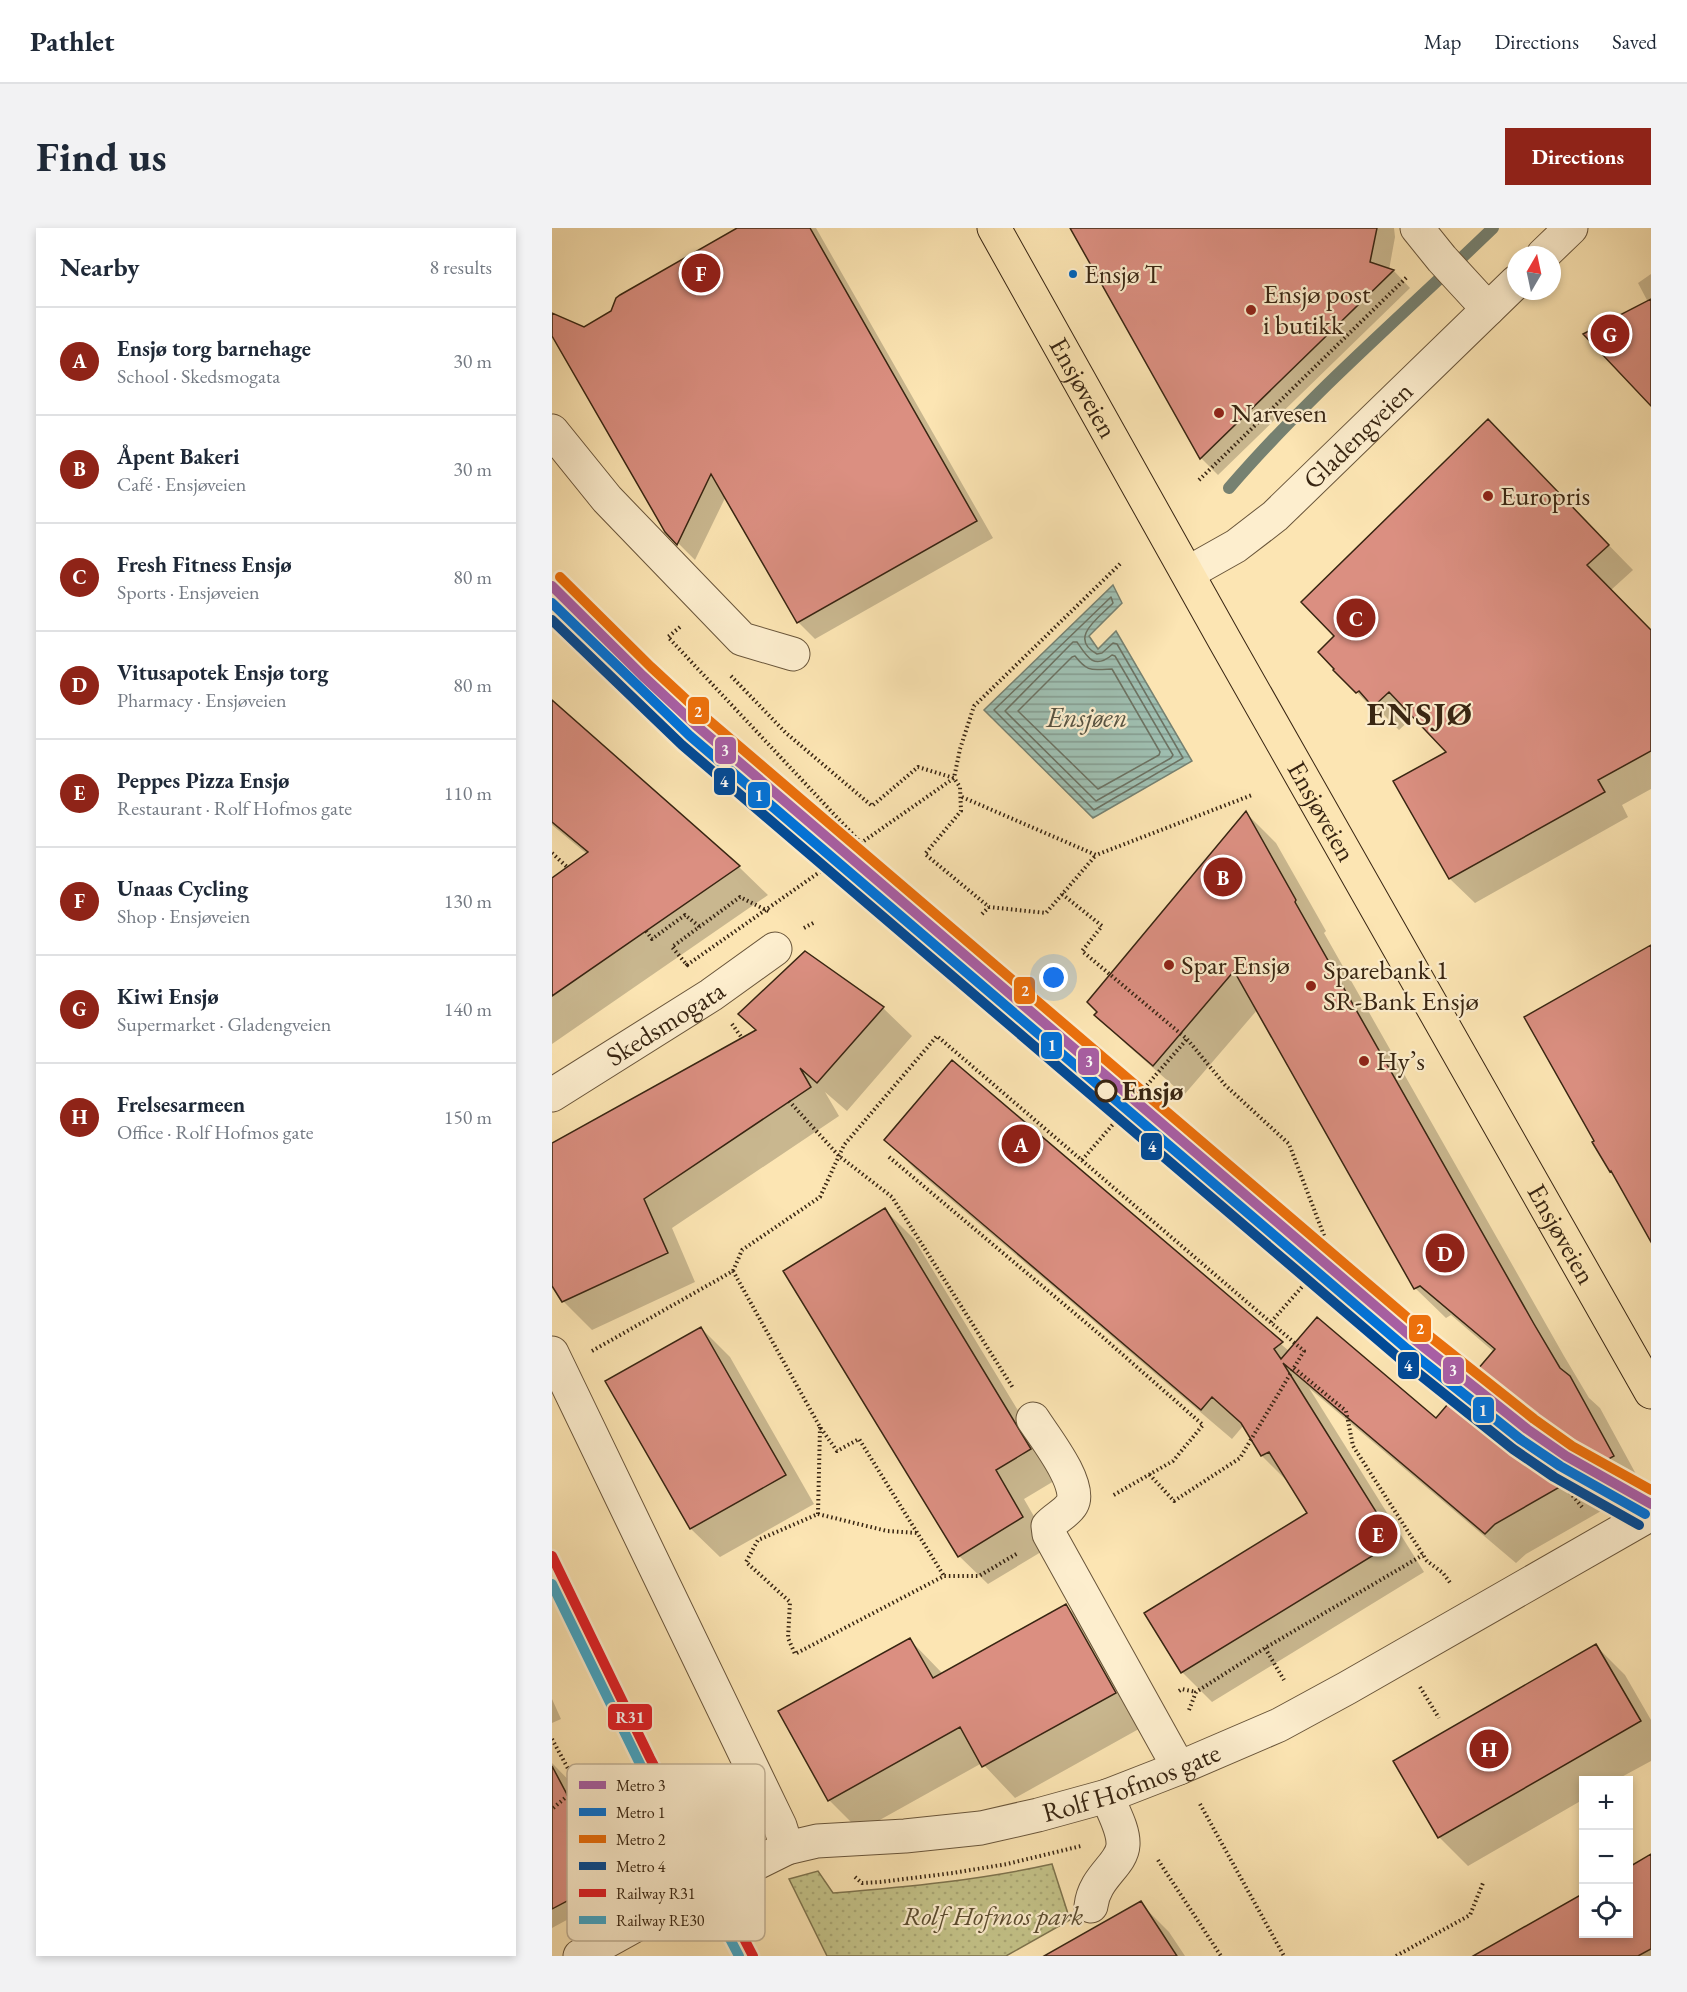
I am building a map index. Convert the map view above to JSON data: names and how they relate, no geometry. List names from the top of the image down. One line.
{"streets":{"main road":["Ensjøveien"],"street":["Gladengveien","Skedsmogata","Rolf Hofmos gate"]},"crossings":[["Ensjøveien","Gladengveien"]],"districts":["ENSJØ"],"water":["Ensjøen"],"parks":["Rolf Hofmos park"],"places":["Ensjø T","Ensjø post i butikk","Narvesen","Europris","Spar Ensjø","Sparebank 1 SR-Bank Ensjø","Hy’s","Ensjø"],"lines":["metro line 2","metro line 3","metro line 1","metro line 4","rail line R31","rail line RE30"],"legend":["Metro 3","Metro 1","Metro 2","Metro 4","Railway R31","Railway RE30"],"north":"top","page":{"header":"Pathlet","nav":["Map","Directions","Saved"],"buttons":"Directions","title":"Find us","heading":["Nearby","8 results"],"pins":["F","G","C","B","A","D","E","H"],"list":[{"mark":"A","name":"Ensjø torg barnehage","note":"School · Skedsmogata","value":"30 m"},{"mark":"B","name":"Åpent Bakeri","note":"Café · Ensjøveien","value":"30 m"},{"mark":"C","name":"Fresh Fitness Ensjø","note":"Sports · Ensjøveien","value":"80 m"},{"mark":"D","name":"Vitusapotek Ensjø torg","note":"Pharmacy · Ensjøveien","value":"80 m"},{"mark":"E","name":"Peppes Pizza Ensjø","note":"Restaurant · Rolf Hofmos gate","value":"110 m"},{"mark":"F","name":"Unaas Cycling","note":"Shop · Ensjøveien","value":"130 m"},{"mark":"G","name":"Kiwi Ensjø","note":"Supermarket · Gladengveien","value":"140 m"},{"mark":"H","name":"Frelsesarmeen","note":"Office · Rolf Hofmos gate","value":"150 m"}],"map_buttons":["+","−"]}}
